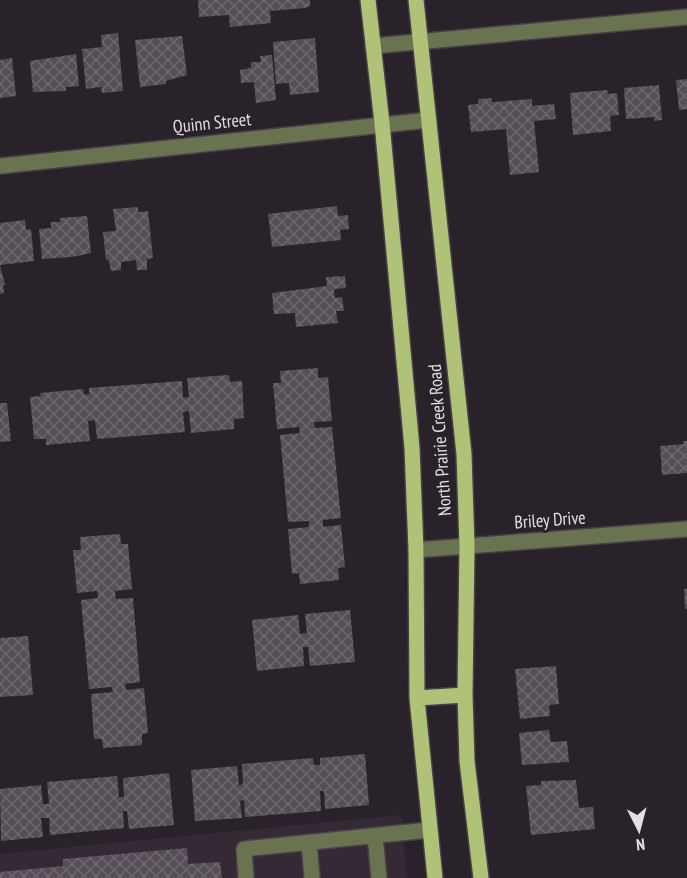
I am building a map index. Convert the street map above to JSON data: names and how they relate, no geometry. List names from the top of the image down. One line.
{"streets":{"main road":["North Prairie Creek Road"],"street":["Quinn Street","Briley Drive"]},"crossings":[["Quinn Street","North Prairie Creek Road"],["North Prairie Creek Road","Briley Drive"]],"north":"bottom"}
